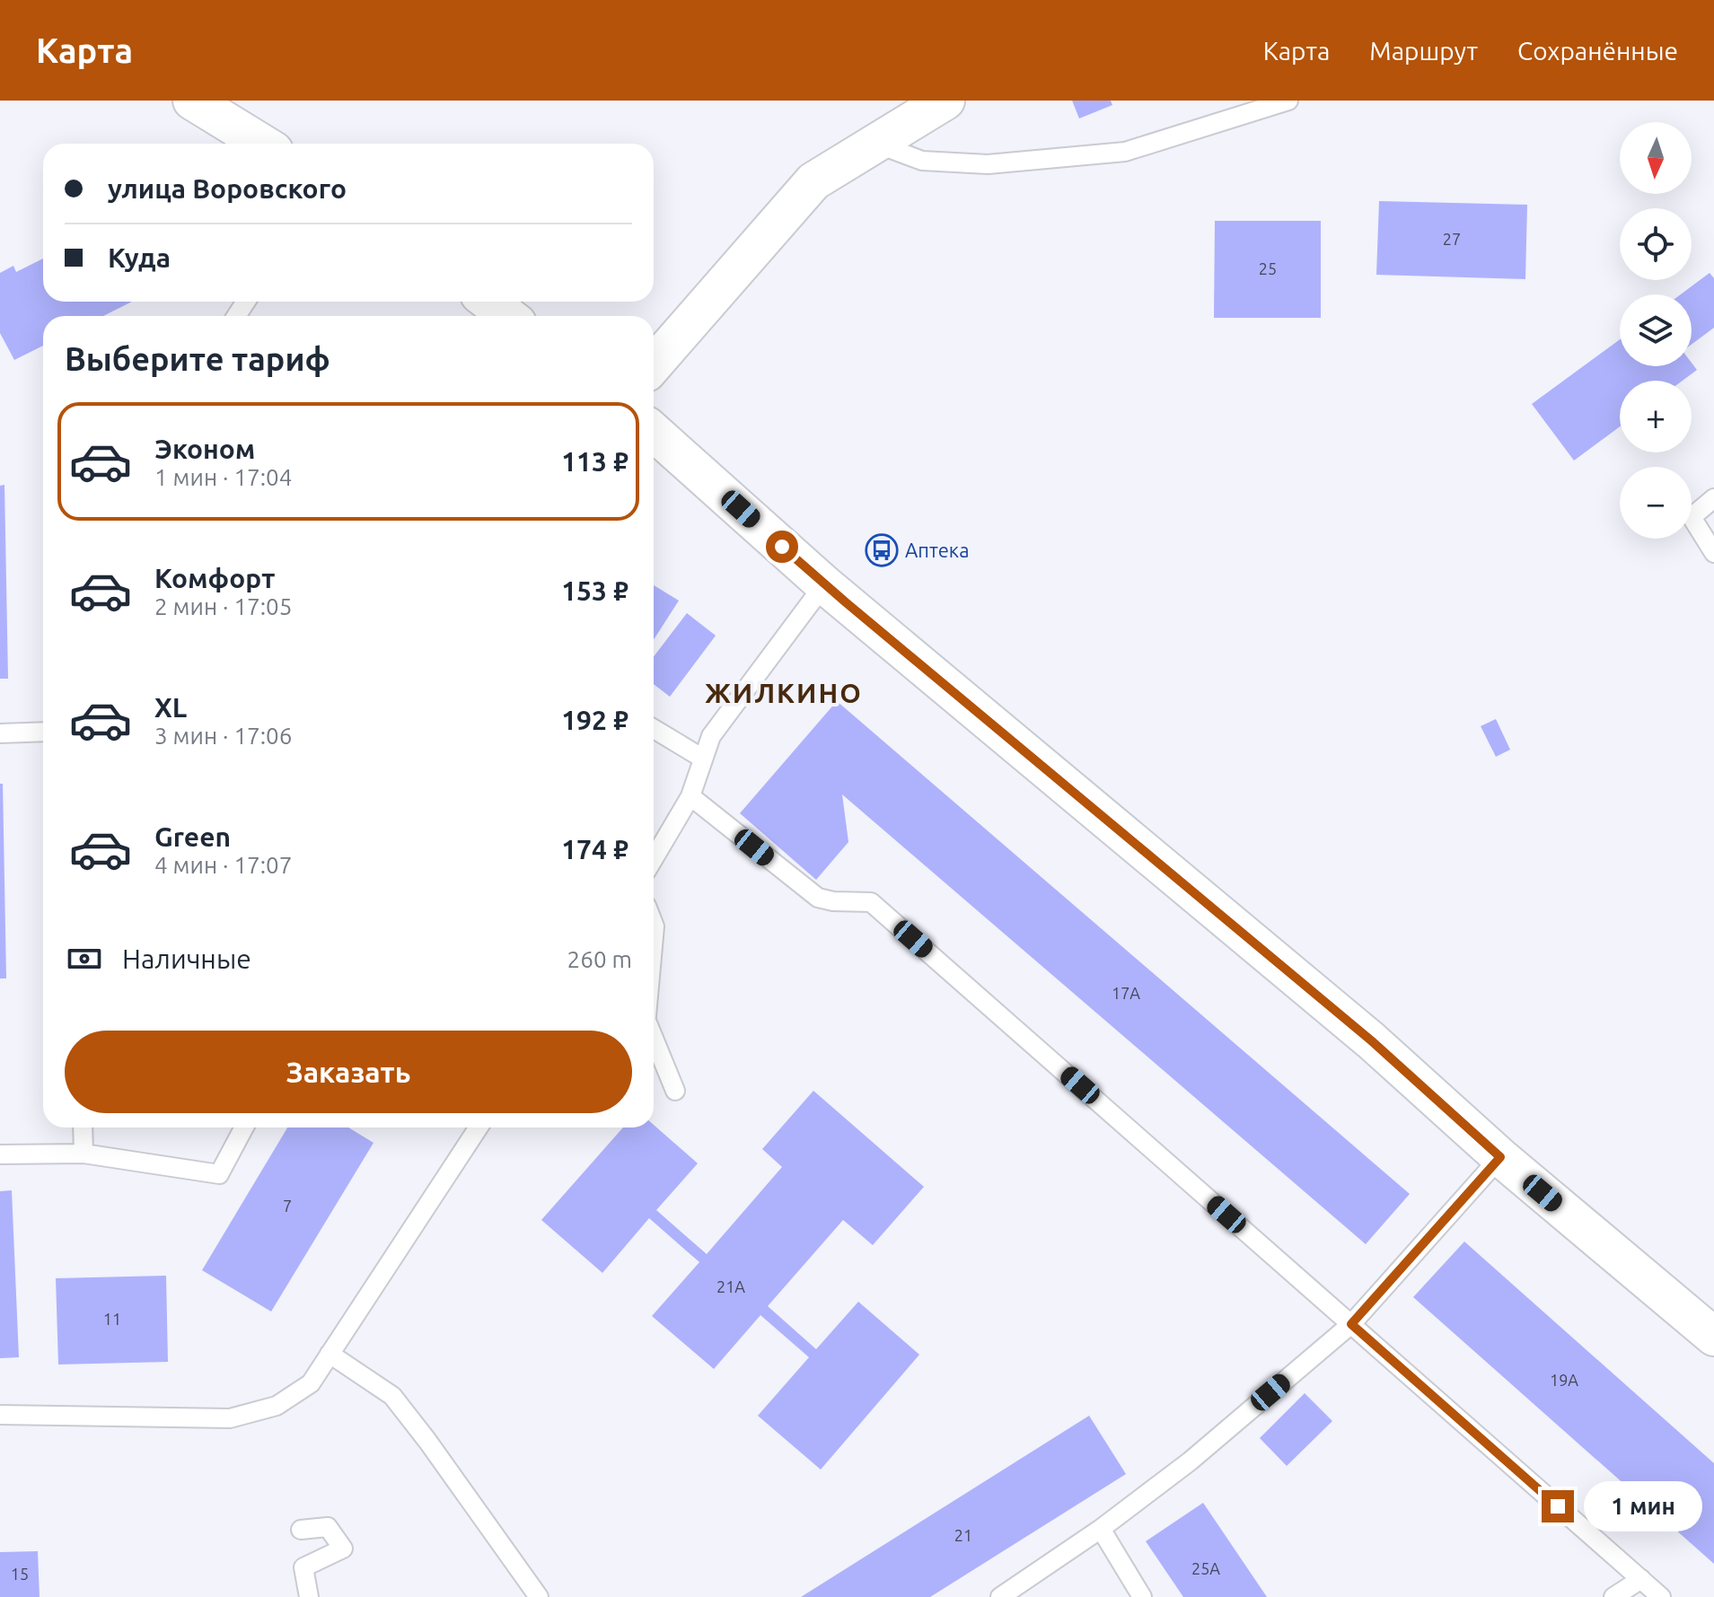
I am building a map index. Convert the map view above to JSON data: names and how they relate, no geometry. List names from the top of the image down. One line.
{"districts":["ЖИЛКИНО"],"places":{"bus stop":["Аптека"]},"house_numbers":["27","25","17А","7","21А","11","19А","21","25А","15"],"north":"bottom","page":{"header":"Карта","nav":["Карта","Маршрут","Сохранённые"],"map_buttons":["+","−"],"banner":["улица Воровского","Куда"],"heading":"Выберите тариф","list":[{"name":"Эконом","note":"1 мин · 17:04","value":"113 ₽"},{"name":"Комфорт","note":"2 мин · 17:05","value":"153 ₽"},{"name":"XL","note":"3 мин · 17:06","value":"192 ₽"},{"name":"Green","note":"4 мин · 17:07","value":"174 ₽"}],"pay":["Наличные","260 m"],"buttons":"Заказать","bubble":"1 мин"}}
